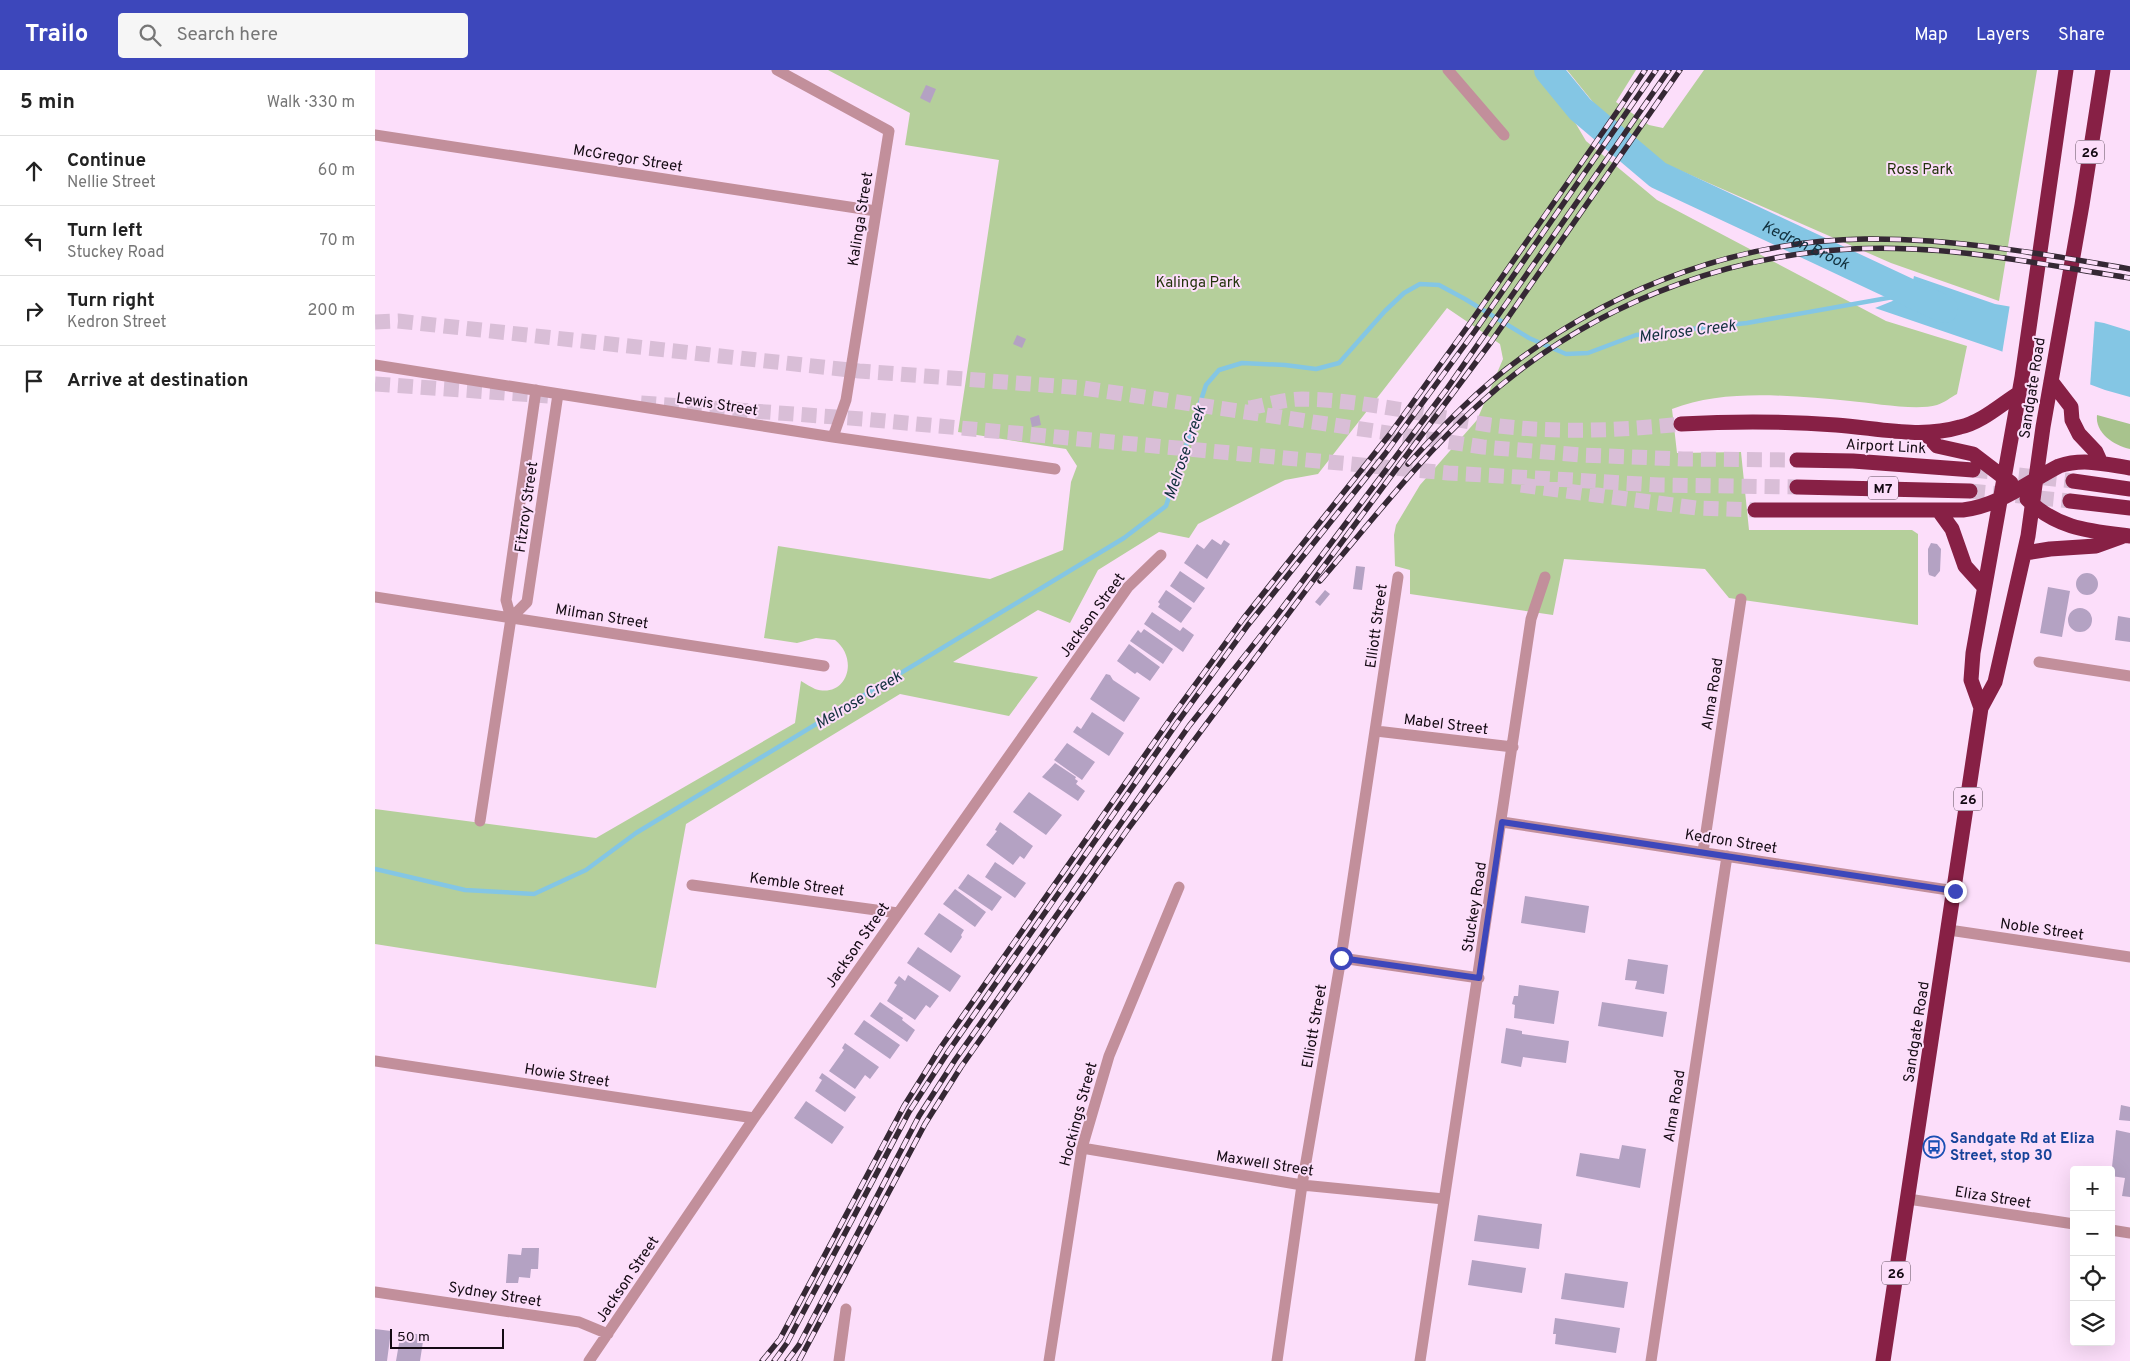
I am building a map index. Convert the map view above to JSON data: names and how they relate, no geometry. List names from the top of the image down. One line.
{"streets":{"highway":["26","Sandgate Road","Airport Link","M7"],"street":["McGregor Street","Kalinga Street","Lewis Street","Fitzroy Street","Jackson Street","Milman Street","Elliott Street","Alma Road","Mabel Street","Kedron Street","Kemble Street","Stuckey Road","Noble Street","Howie Street","Hockings Street","Maxwell Street","Eliza Street","Sydney Street"]},"crossings":[["McGregor Street","Kalinga Street"],["Kalinga Street","Lewis Street"],["Sandgate Road","Kedron Street"],["Sandgate Road","Noble Street"],["Sandgate Road","Eliza Street"],["Lewis Street","Fitzroy Street"],["Fitzroy Street","Milman Street"],["Jackson Street","Kemble Street"],["Jackson Street","Howie Street"],["Jackson Street","Sydney Street"],["Elliott Street","Mabel Street"],["Elliott Street","Maxwell Street"],["Alma Road","Kedron Street"],["Mabel Street","Stuckey Road"],["Kedron Street","Stuckey Road"],["Stuckey Road","Maxwell Street"],["Hockings Street","Maxwell Street"]],"water":["Kedron Brook","Melrose Creek"],"parks":["Ross Park","Kalinga Park"],"places":{"bus stop":["Sandgate Rd at Eliza Street, stop 30"]},"scale_bar":"50 m","page":{"header":"Trailo","search":"Search here","nav":["Map","Layers","Share"],"heading":["5 min","Walk · 330 m"],"list":[["Continue","Nellie Street","60 m"],["Turn left","Stuckey Road","70 m"],["Turn right","Kedron Street","200 m"],"Arrive at destination"],"map_buttons":["+","−"],"scale":"50 m"}}
